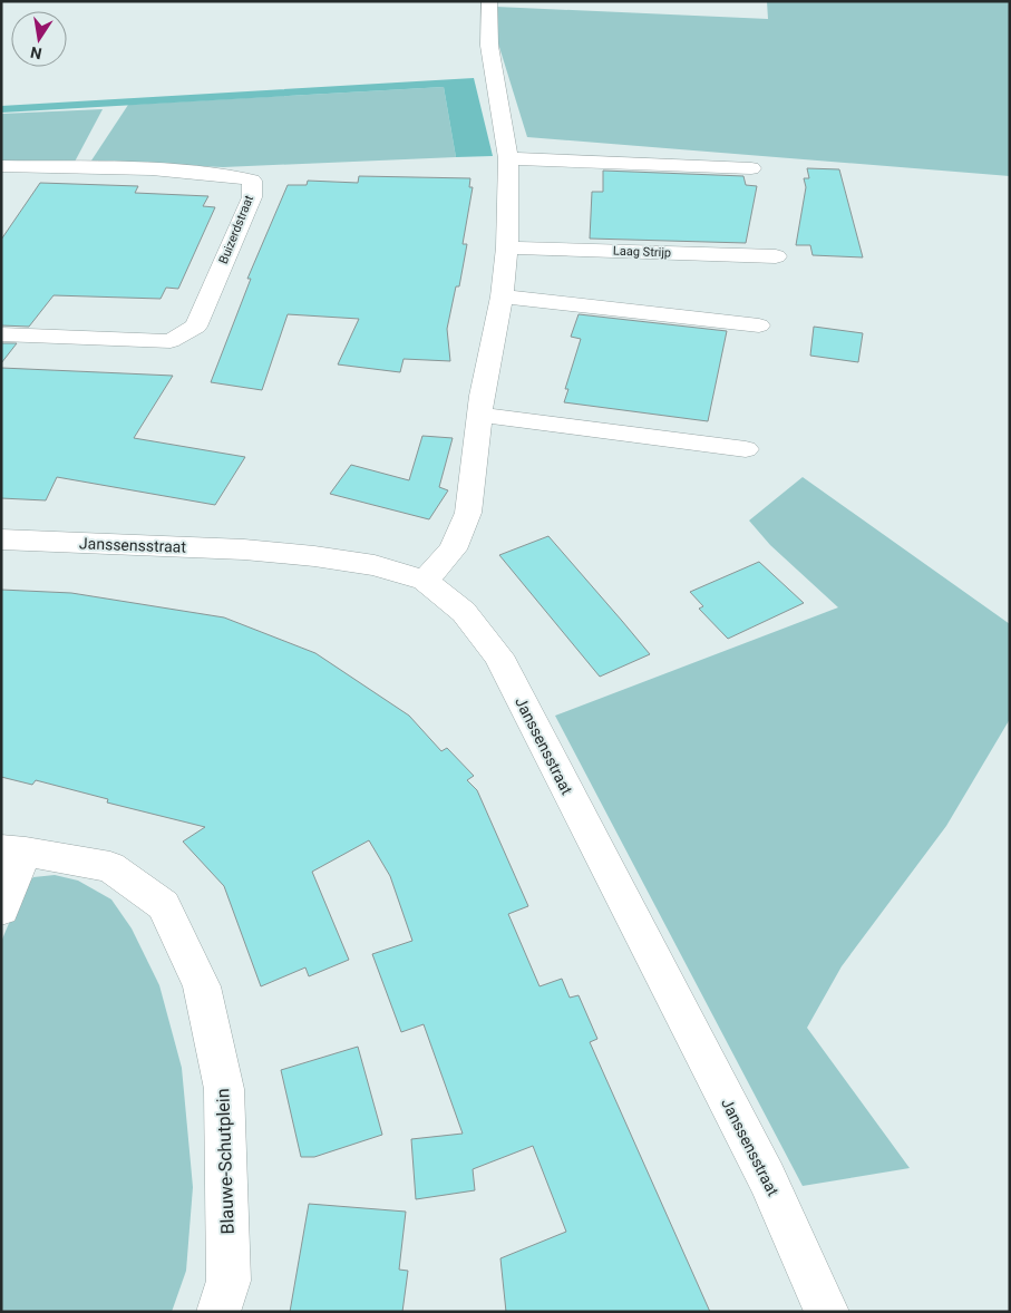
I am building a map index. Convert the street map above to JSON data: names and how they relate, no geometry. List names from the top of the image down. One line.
{"streets":{"street":["Buizerdstraat","Laag Strijp","Janssensstraat","Blauwe-Schutplein"]},"north":"bottom"}
